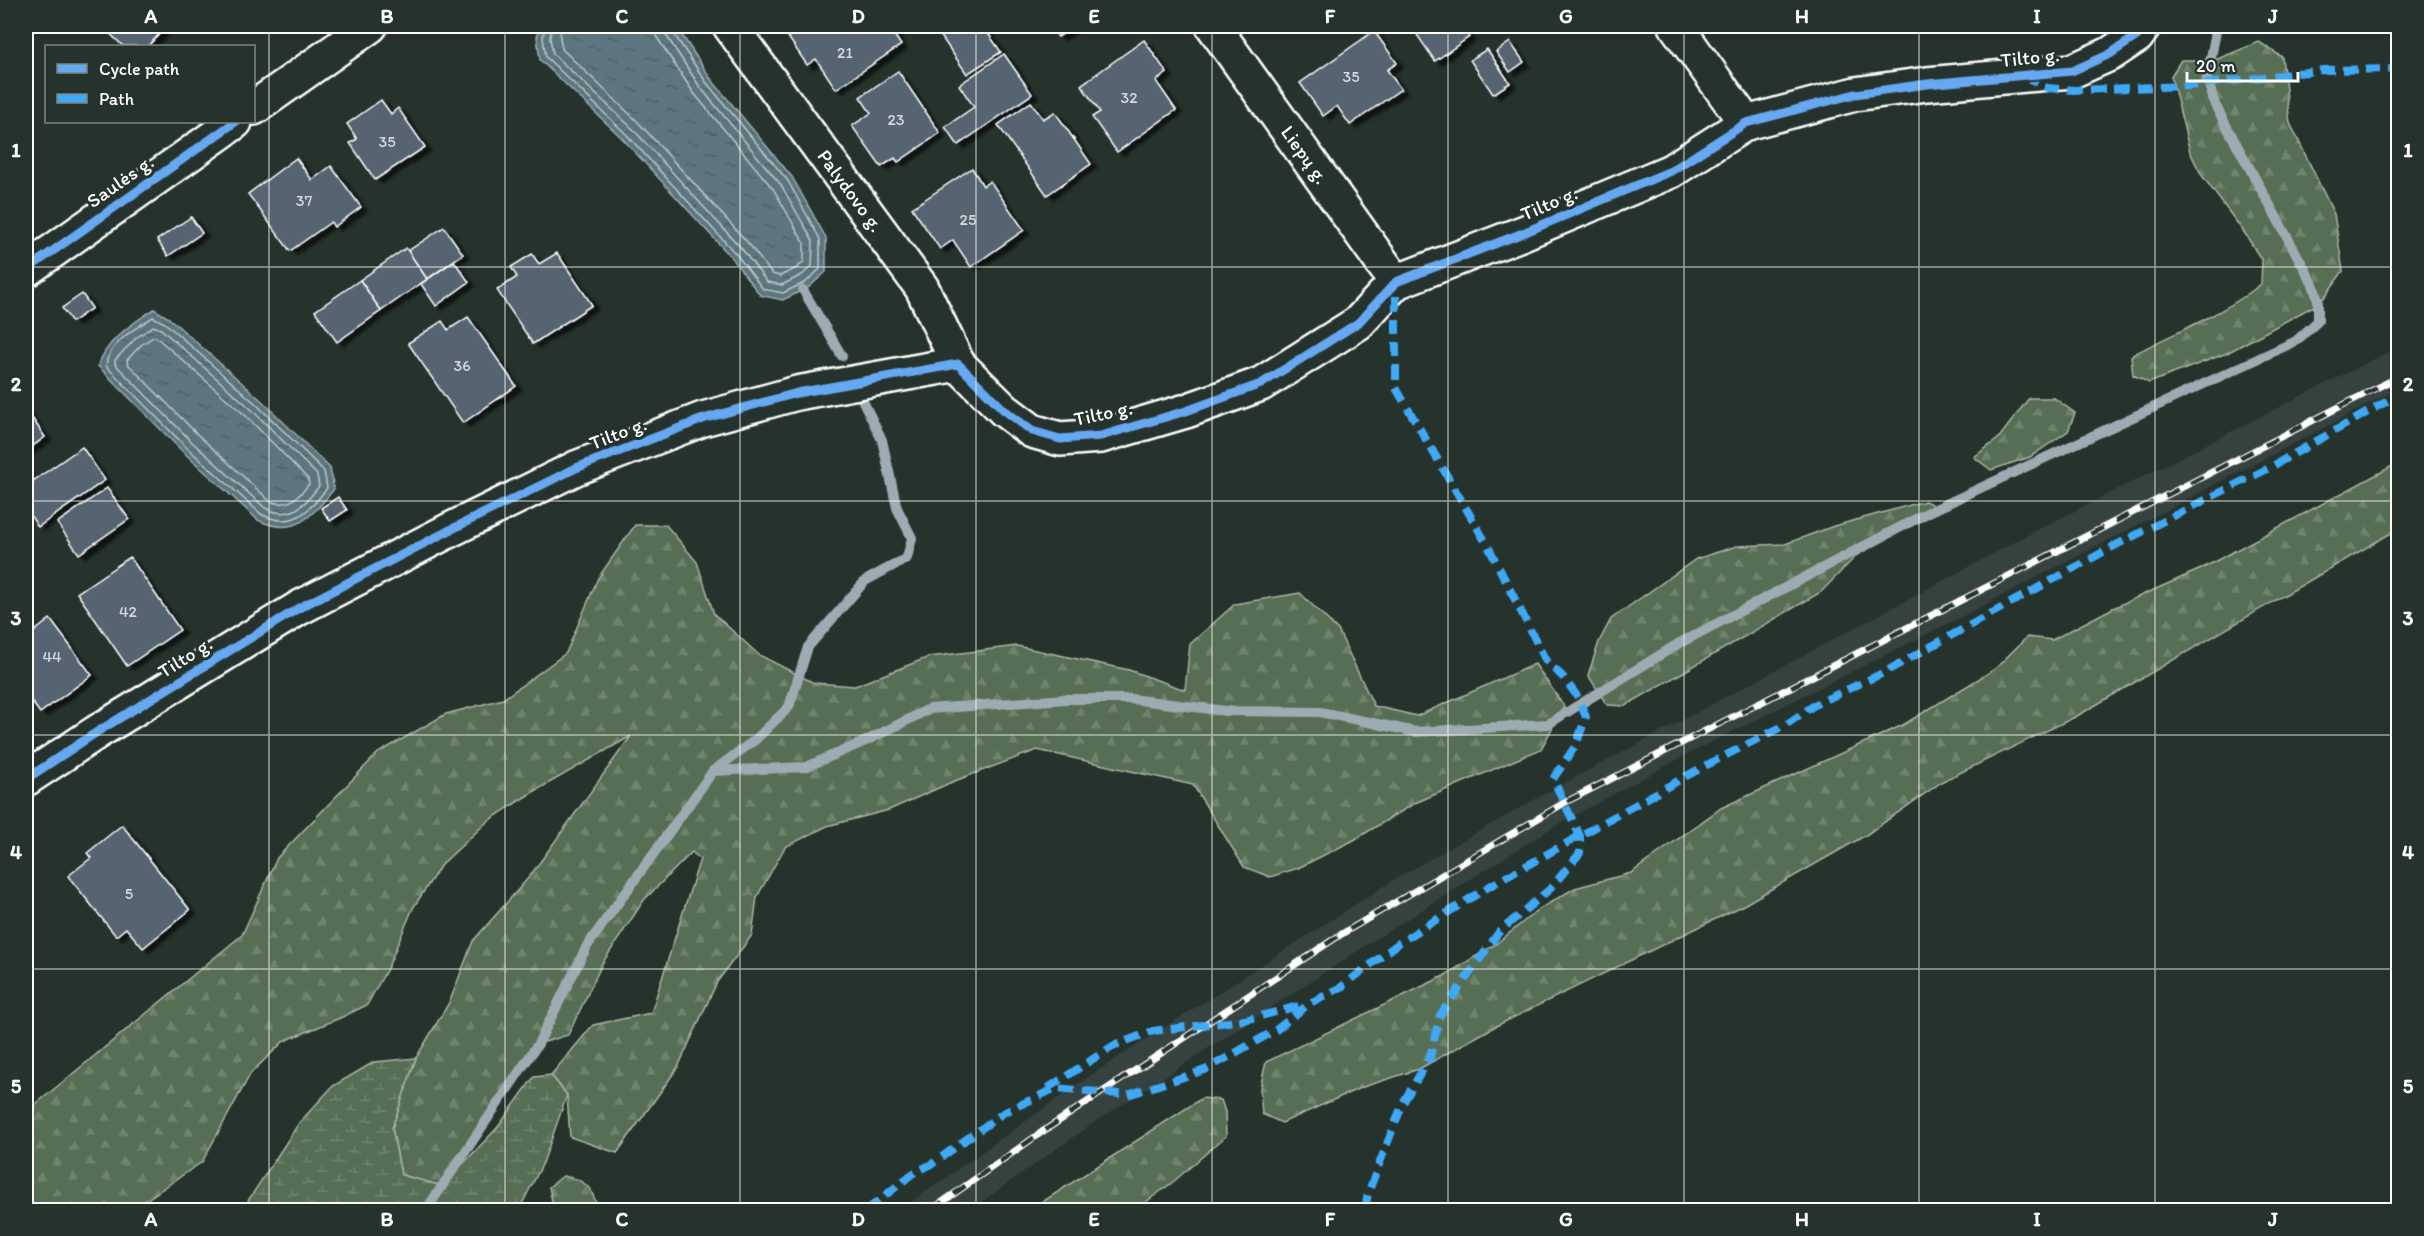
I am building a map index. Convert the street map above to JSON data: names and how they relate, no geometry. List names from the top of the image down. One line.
{"streets":{"street":["Tilto g.","Liepų g.","Saulės g.","Palydovo g."]},"crossings":[["Tilto g.","Liepų g."],["Tilto g.","Palydovo g."]],"house_numbers":["21","35","32","23","35","37","25","36","42","44","5"],"legend":["Cycle path","Path"],"scale_bar":"20 m","grid":{"columns":["A","B","C","D","E","F","G","H","I","J"],"rows":["1","2","3","4","5"]}}
